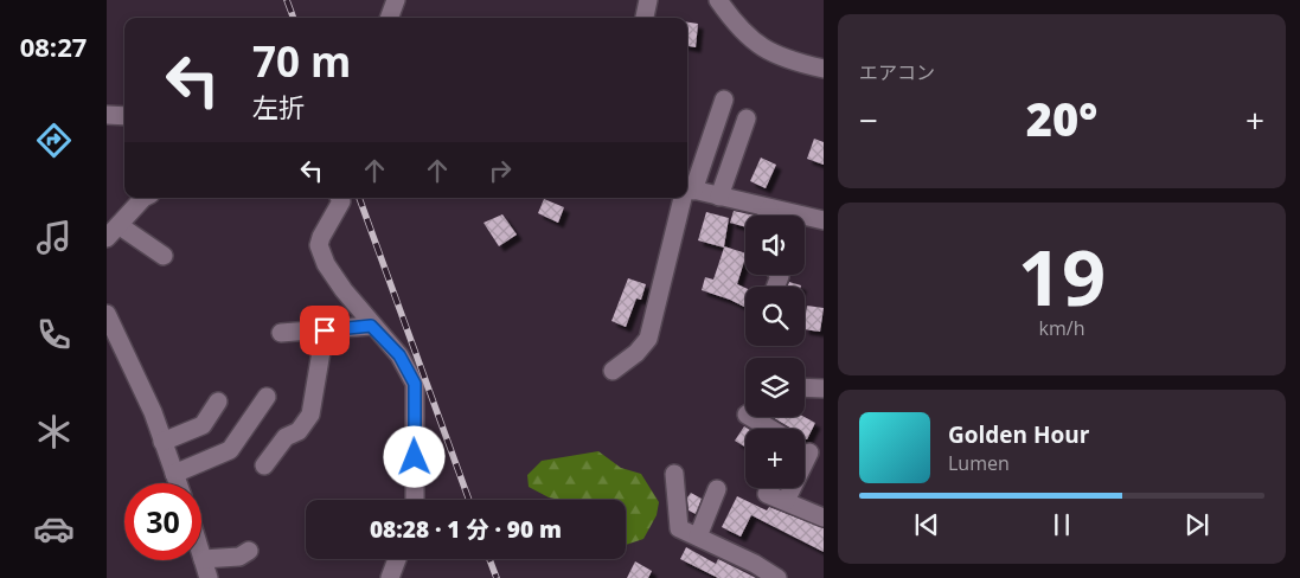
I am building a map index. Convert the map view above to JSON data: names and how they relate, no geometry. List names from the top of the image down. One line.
{"page":{"tabs":"08:27","tile":["エアコン",["19","km/h"]],"turn":["70 m","左折"],"heat":["−","20°","+"],"map_buttons":"+","song":["Golden Hour","Lumen"],"limit":"30","trip":"08:28 · 1 分 · 90 m"}}
